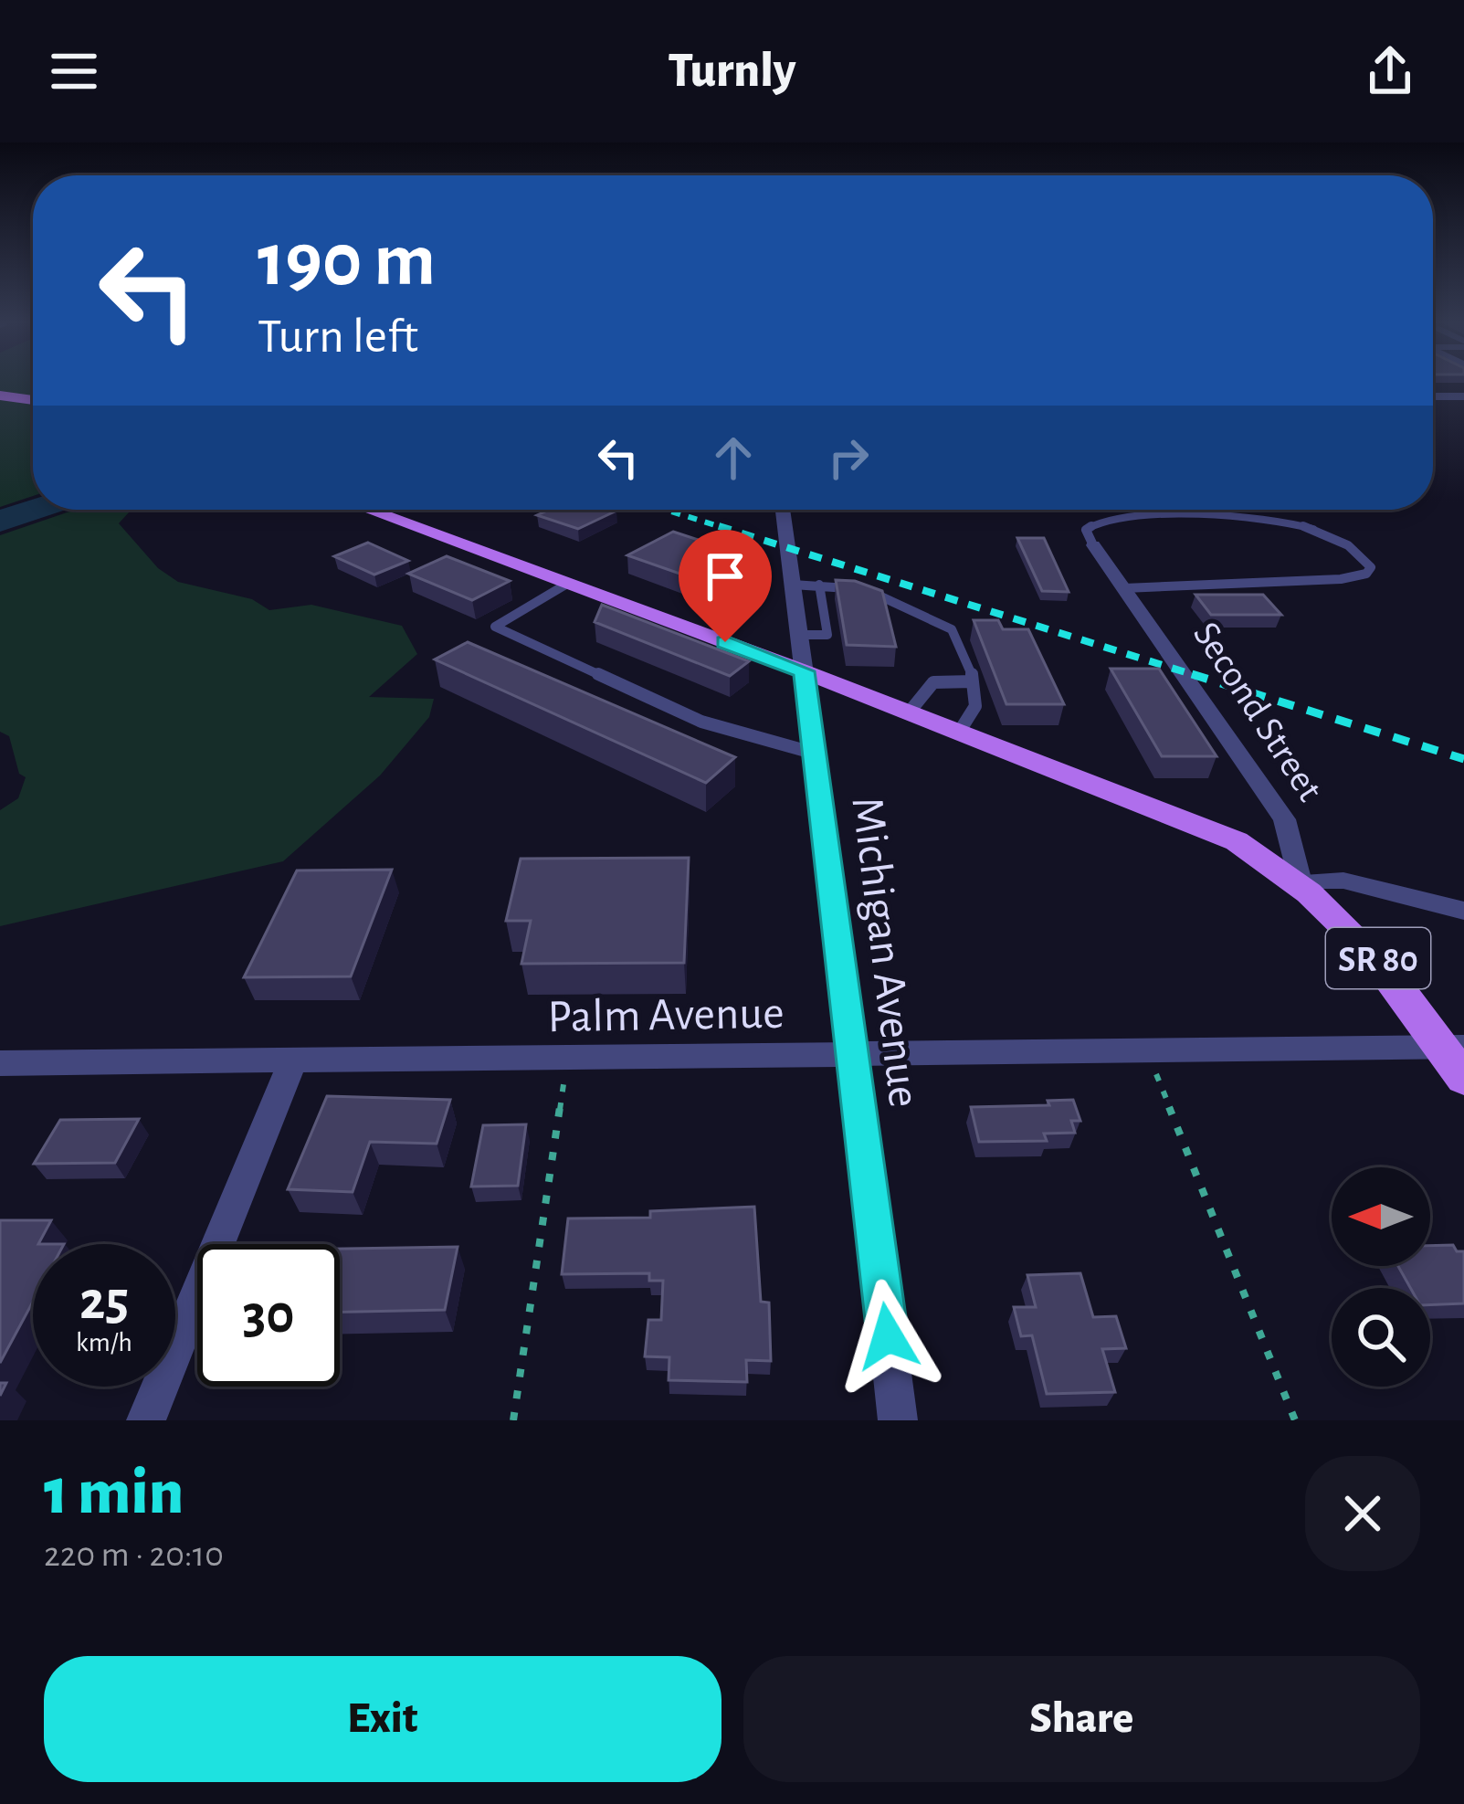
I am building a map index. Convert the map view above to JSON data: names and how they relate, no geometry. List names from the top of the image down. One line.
{"streets":{"main road":["SR 80"],"street":["Second Street","Michigan Avenue","Palm Avenue"]},"crossings":[["Second Street","SR 80"],["Michigan Avenue","SR 80"],["Michigan Avenue","Palm Avenue"],["SR 80","Palm Avenue"]],"north":"left","page":{"header":"Turnly","turn":["190 m","Turn left"],"speed":"25 km/h","limit":"30","heading":["1 min","220 m · 20:10"],"buttons":["Exit","Share"]}}
